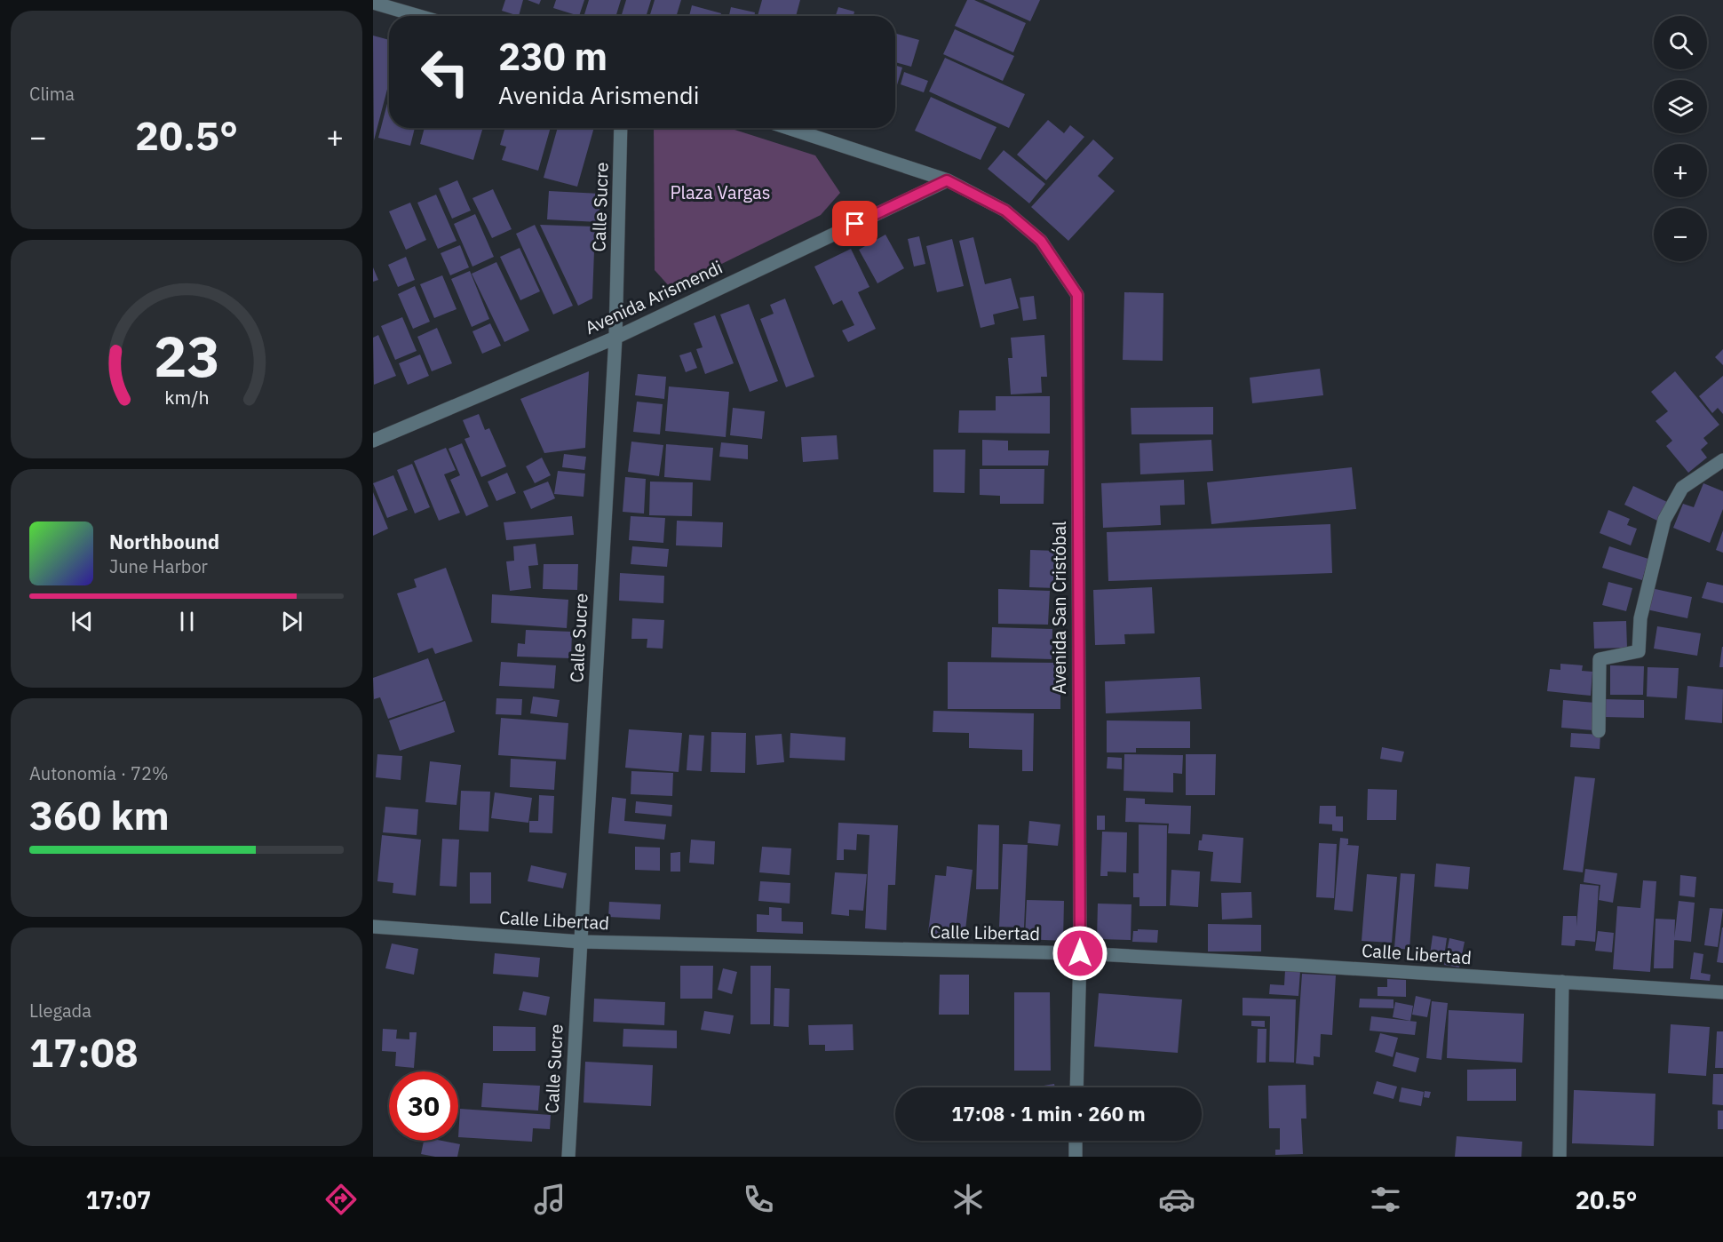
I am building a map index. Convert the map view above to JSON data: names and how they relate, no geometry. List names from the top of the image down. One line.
{"streets":{"street":["Calle Sucre","Avenida Arismendi","Avenida San Cristóbal","Calle Libertad"]},"crossings":[["Calle Sucre","Avenida Arismendi"],["Calle Sucre","Calle Libertad"],["Avenida Arismendi","Avenida San Cristóbal"],["Avenida San Cristóbal","Calle Libertad"]],"parks":["Plaza Vargas"],"page":{"tile":["Clima",["Autonomía · 72%","360 km"],["Llegada","17:08"]],"map_buttons":["+","−"],"turn":["230 m","Avenida Arismendi"],"heat":["−","20.5°","+"],"song":["Northbound","June Harbor"],"limit":"30","trip":"17:08 · 1 min · 260 m","tabs":["17:07","20.5°"],"gauge":["23","km/h"]}}
